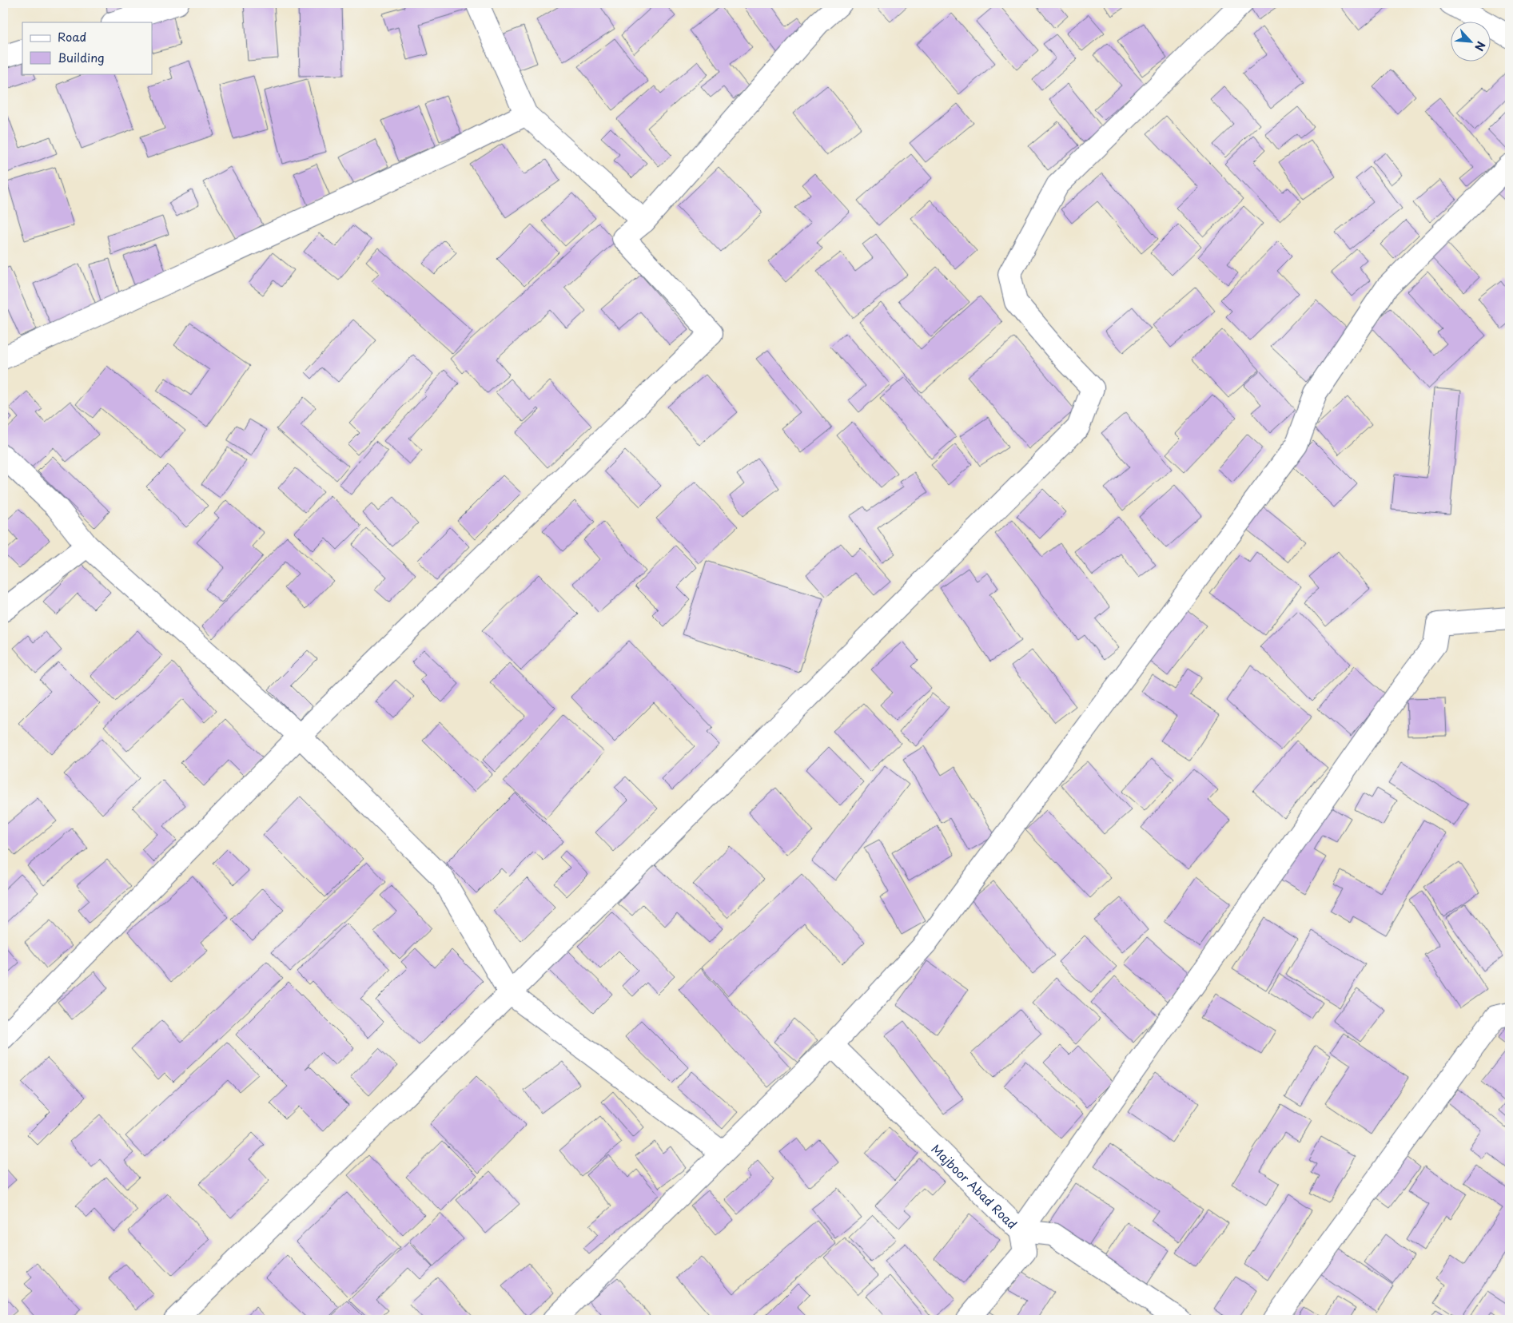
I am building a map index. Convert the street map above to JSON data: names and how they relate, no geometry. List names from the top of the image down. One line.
{"streets":{"street":["Majboor Abad Road"]},"legend":["Road","Building"],"north":"bottom right"}
